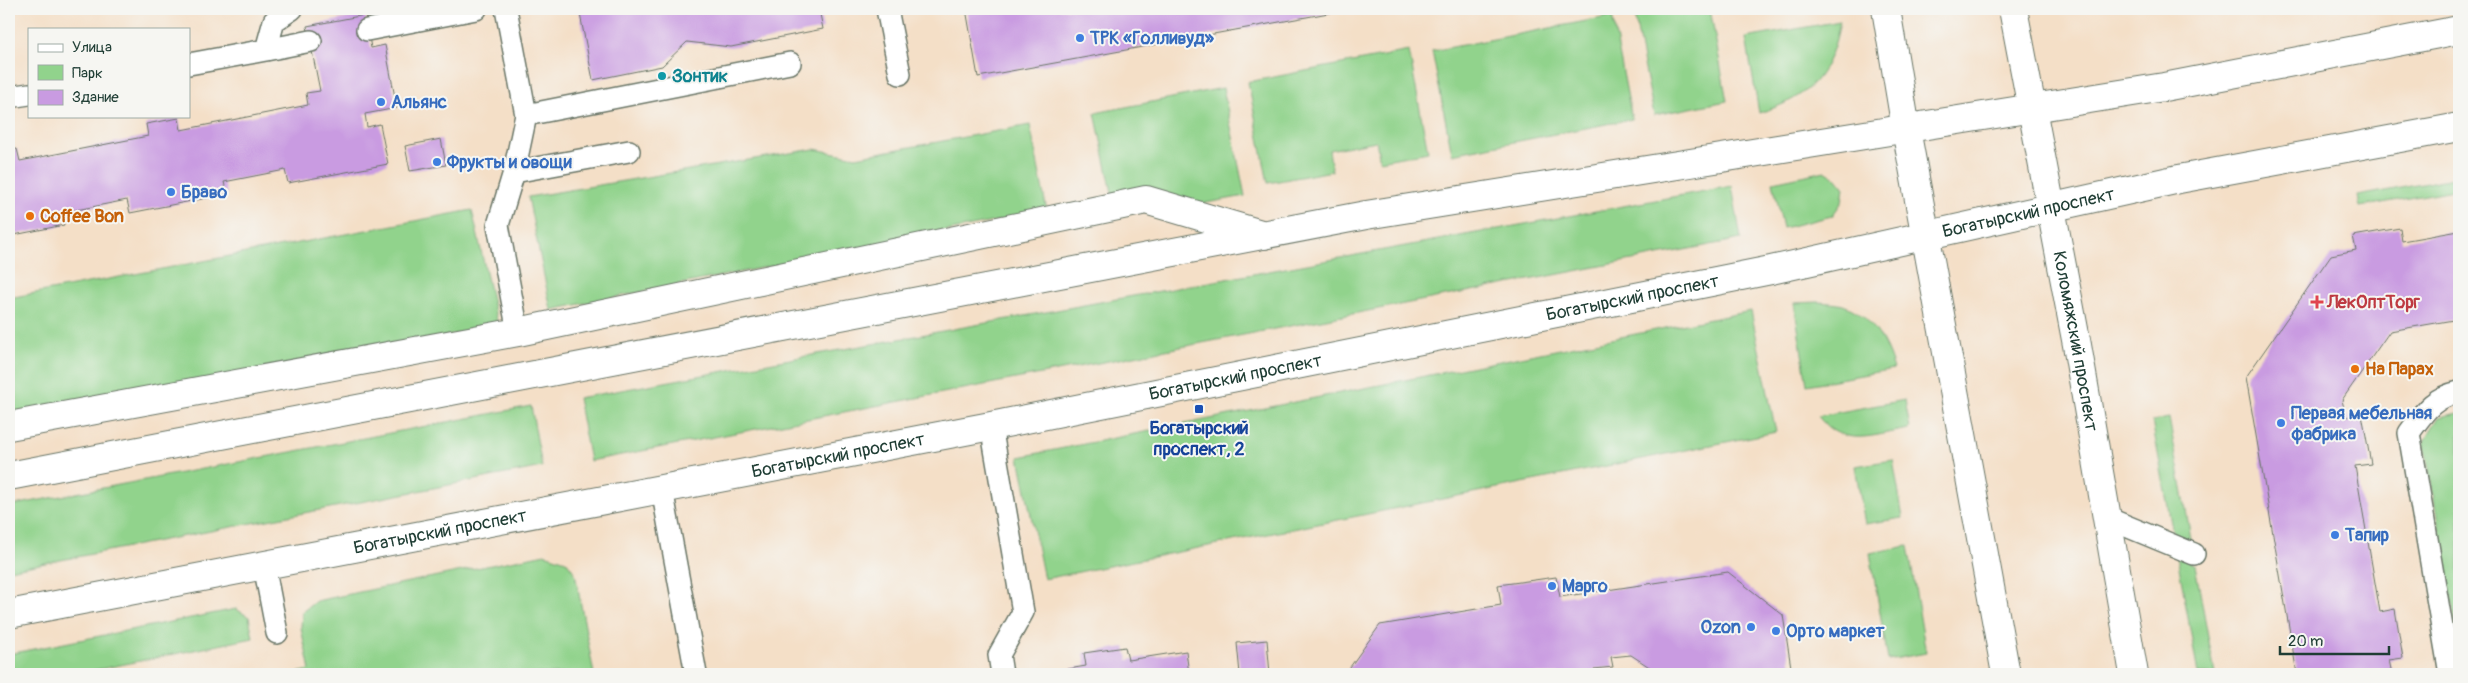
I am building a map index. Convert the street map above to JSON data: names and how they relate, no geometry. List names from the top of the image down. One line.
{"streets":{"main road":["Богатырский проспект","Коломяжский проспект"]},"crossings":[["Богатырский проспект","Коломяжский проспект"]],"places":{"other":["ТРК «Голливуд»","Зонтик","Альянс","Фрукты и овощи","Браво","Coffee Bon","На Парах","Первая мебельная фабрика","Тапир","Марго","Ozon","Орто маркет"],"health":["ЛекОптТорг"],"transit":["Богатырский проспект, 2"]},"legend":["Улица","Парк","Здание"],"scale_bar":"20 m"}
